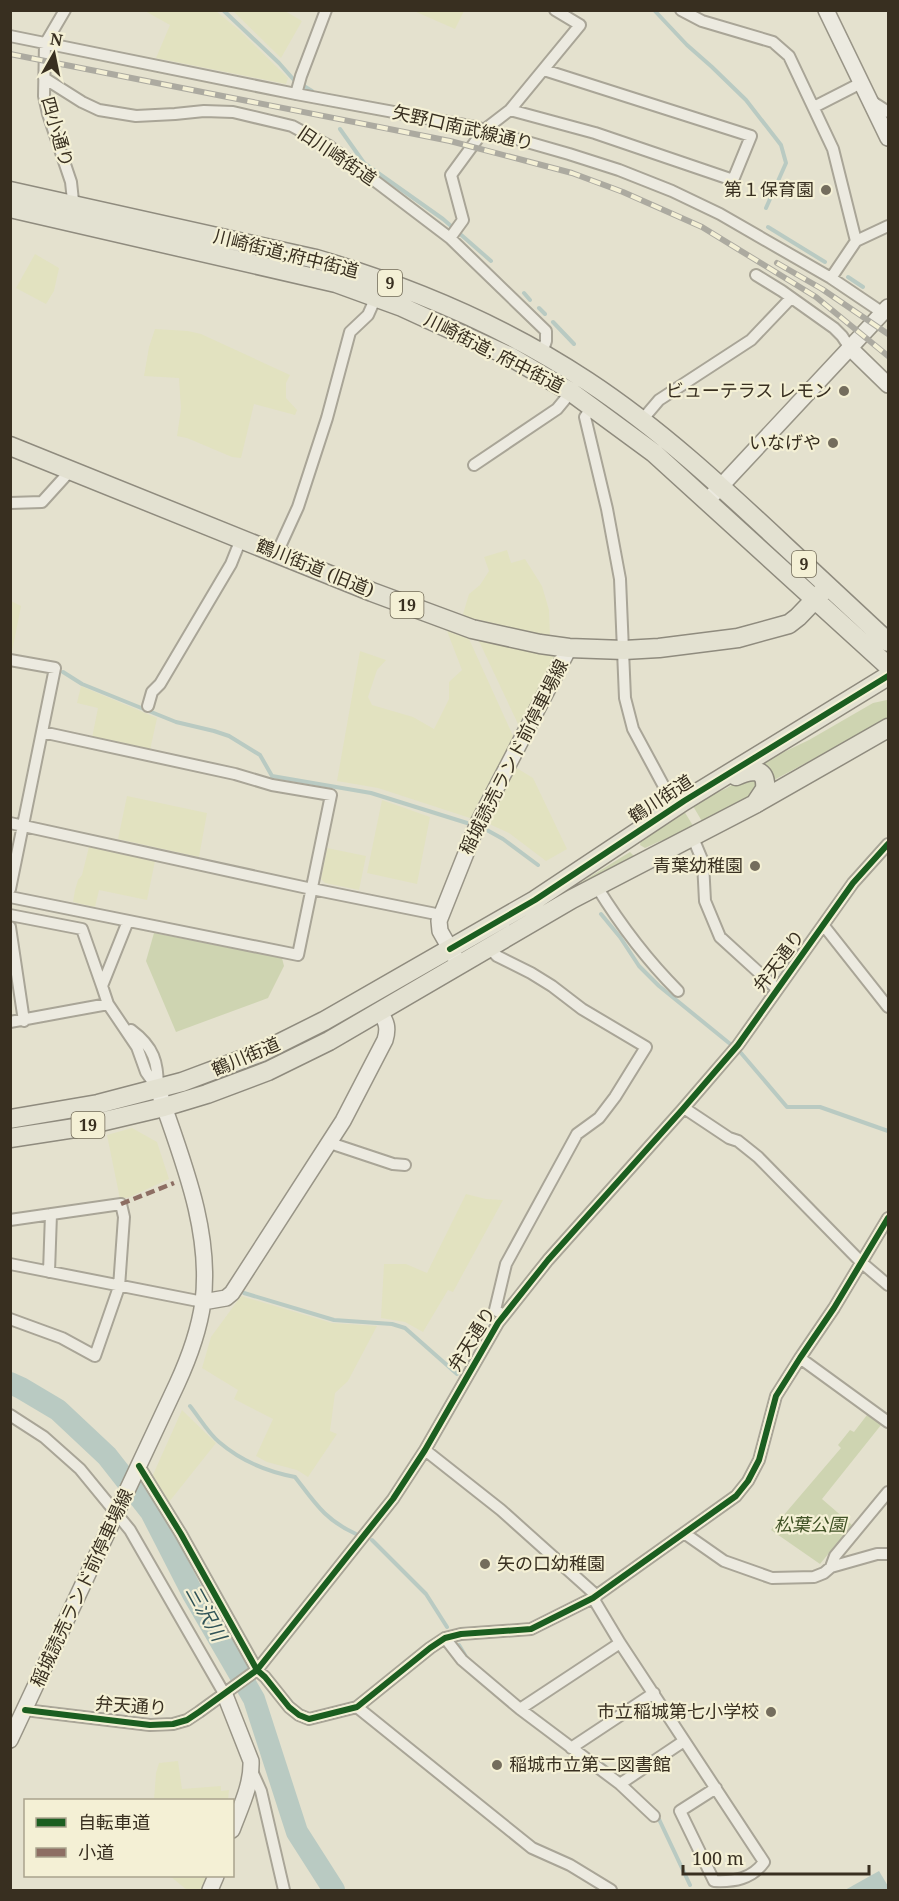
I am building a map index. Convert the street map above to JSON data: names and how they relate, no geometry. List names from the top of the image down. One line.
{"streets":{"main road":["川崎街道;府中街道","9","川崎街道; 府中街道","鶴川街道 (旧道)","19","稲城読売ランド前停車場線","鶴川街道"],"street":["矢野口南武線通り","四小通り","旧川崎街道","弁天通り"]},"crossings":[["矢野口南武線通り","四小通り"],["四小通り","旧川崎街道"],["四小通り","川崎街道;府中街道"],["四小通り","川崎街道; 府中街道"],["旧川崎街道","川崎街道;府中街道"],["旧川崎街道","川崎街道; 府中街道"],["川崎街道;府中街道","9"],["川崎街道;府中街道","川崎街道; 府中街道"],["9","川崎街道; 府中街道"],["9","鶴川街道 (旧道)"],["川崎街道; 府中街道","鶴川街道 (旧道)"],["鶴川街道 (旧道)","稲城読売ランド前停車場線"],["稲城読売ランド前停車場線","鶴川街道"],["稲城読売ランド前停車場線","弁天通り"]],"water":["三沢川"],"parks":["松葉公園"],"places":["第１保育園","ビューテラス レモン","いなげや","青葉幼稚園","矢の口幼稚園","市立稲城第七小学校","稲城市立第二図書館"],"legend":["自転車道","小道"],"scale_bar":"100 m","north":"top"}
